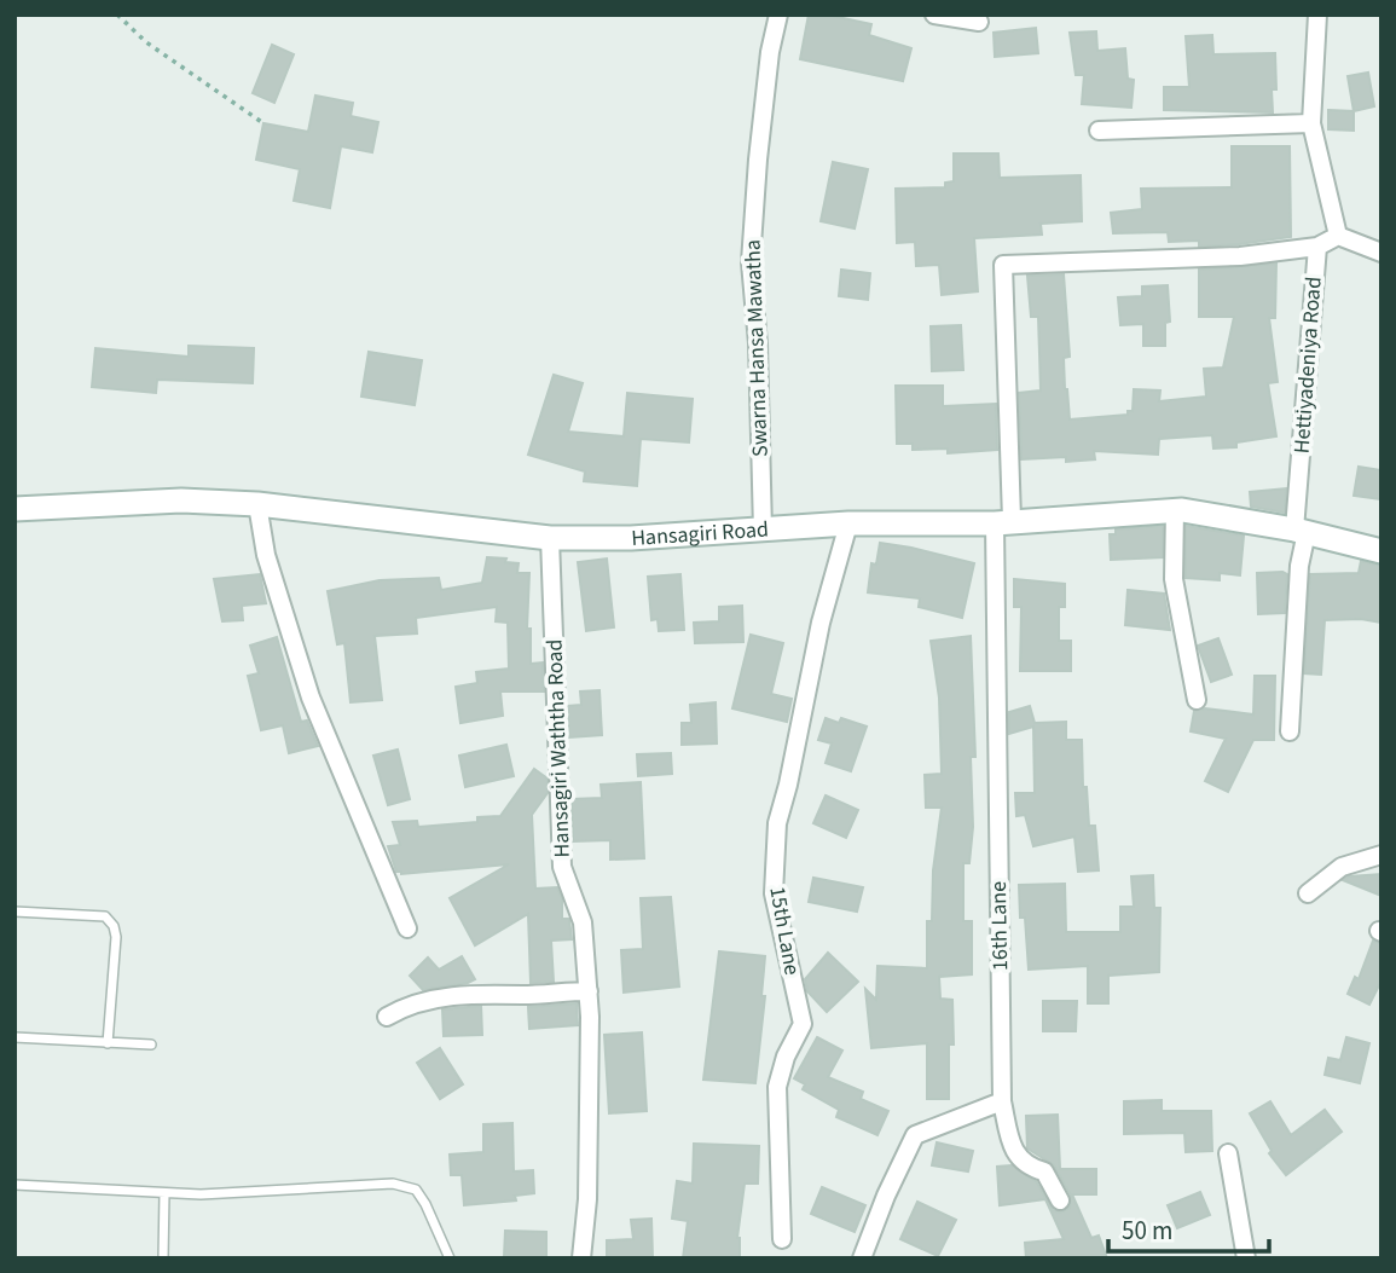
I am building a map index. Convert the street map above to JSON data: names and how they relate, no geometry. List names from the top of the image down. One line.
{"streets":{"street":["Swarna Hansa Mawatha","Hettiyadeniya Road","Hansagiri Road","Hansagiri Waththa Road","16th Lane","15th Lane"]},"crossings":[["Swarna Hansa Mawatha","Hansagiri Road"],["Hettiyadeniya Road","Hansagiri Road"],["Hettiyadeniya Road","16th Lane"],["Hansagiri Road","Hansagiri Waththa Road"],["Hansagiri Road","16th Lane"],["Hansagiri Road","15th Lane"]],"scale_bar":"50 m"}
